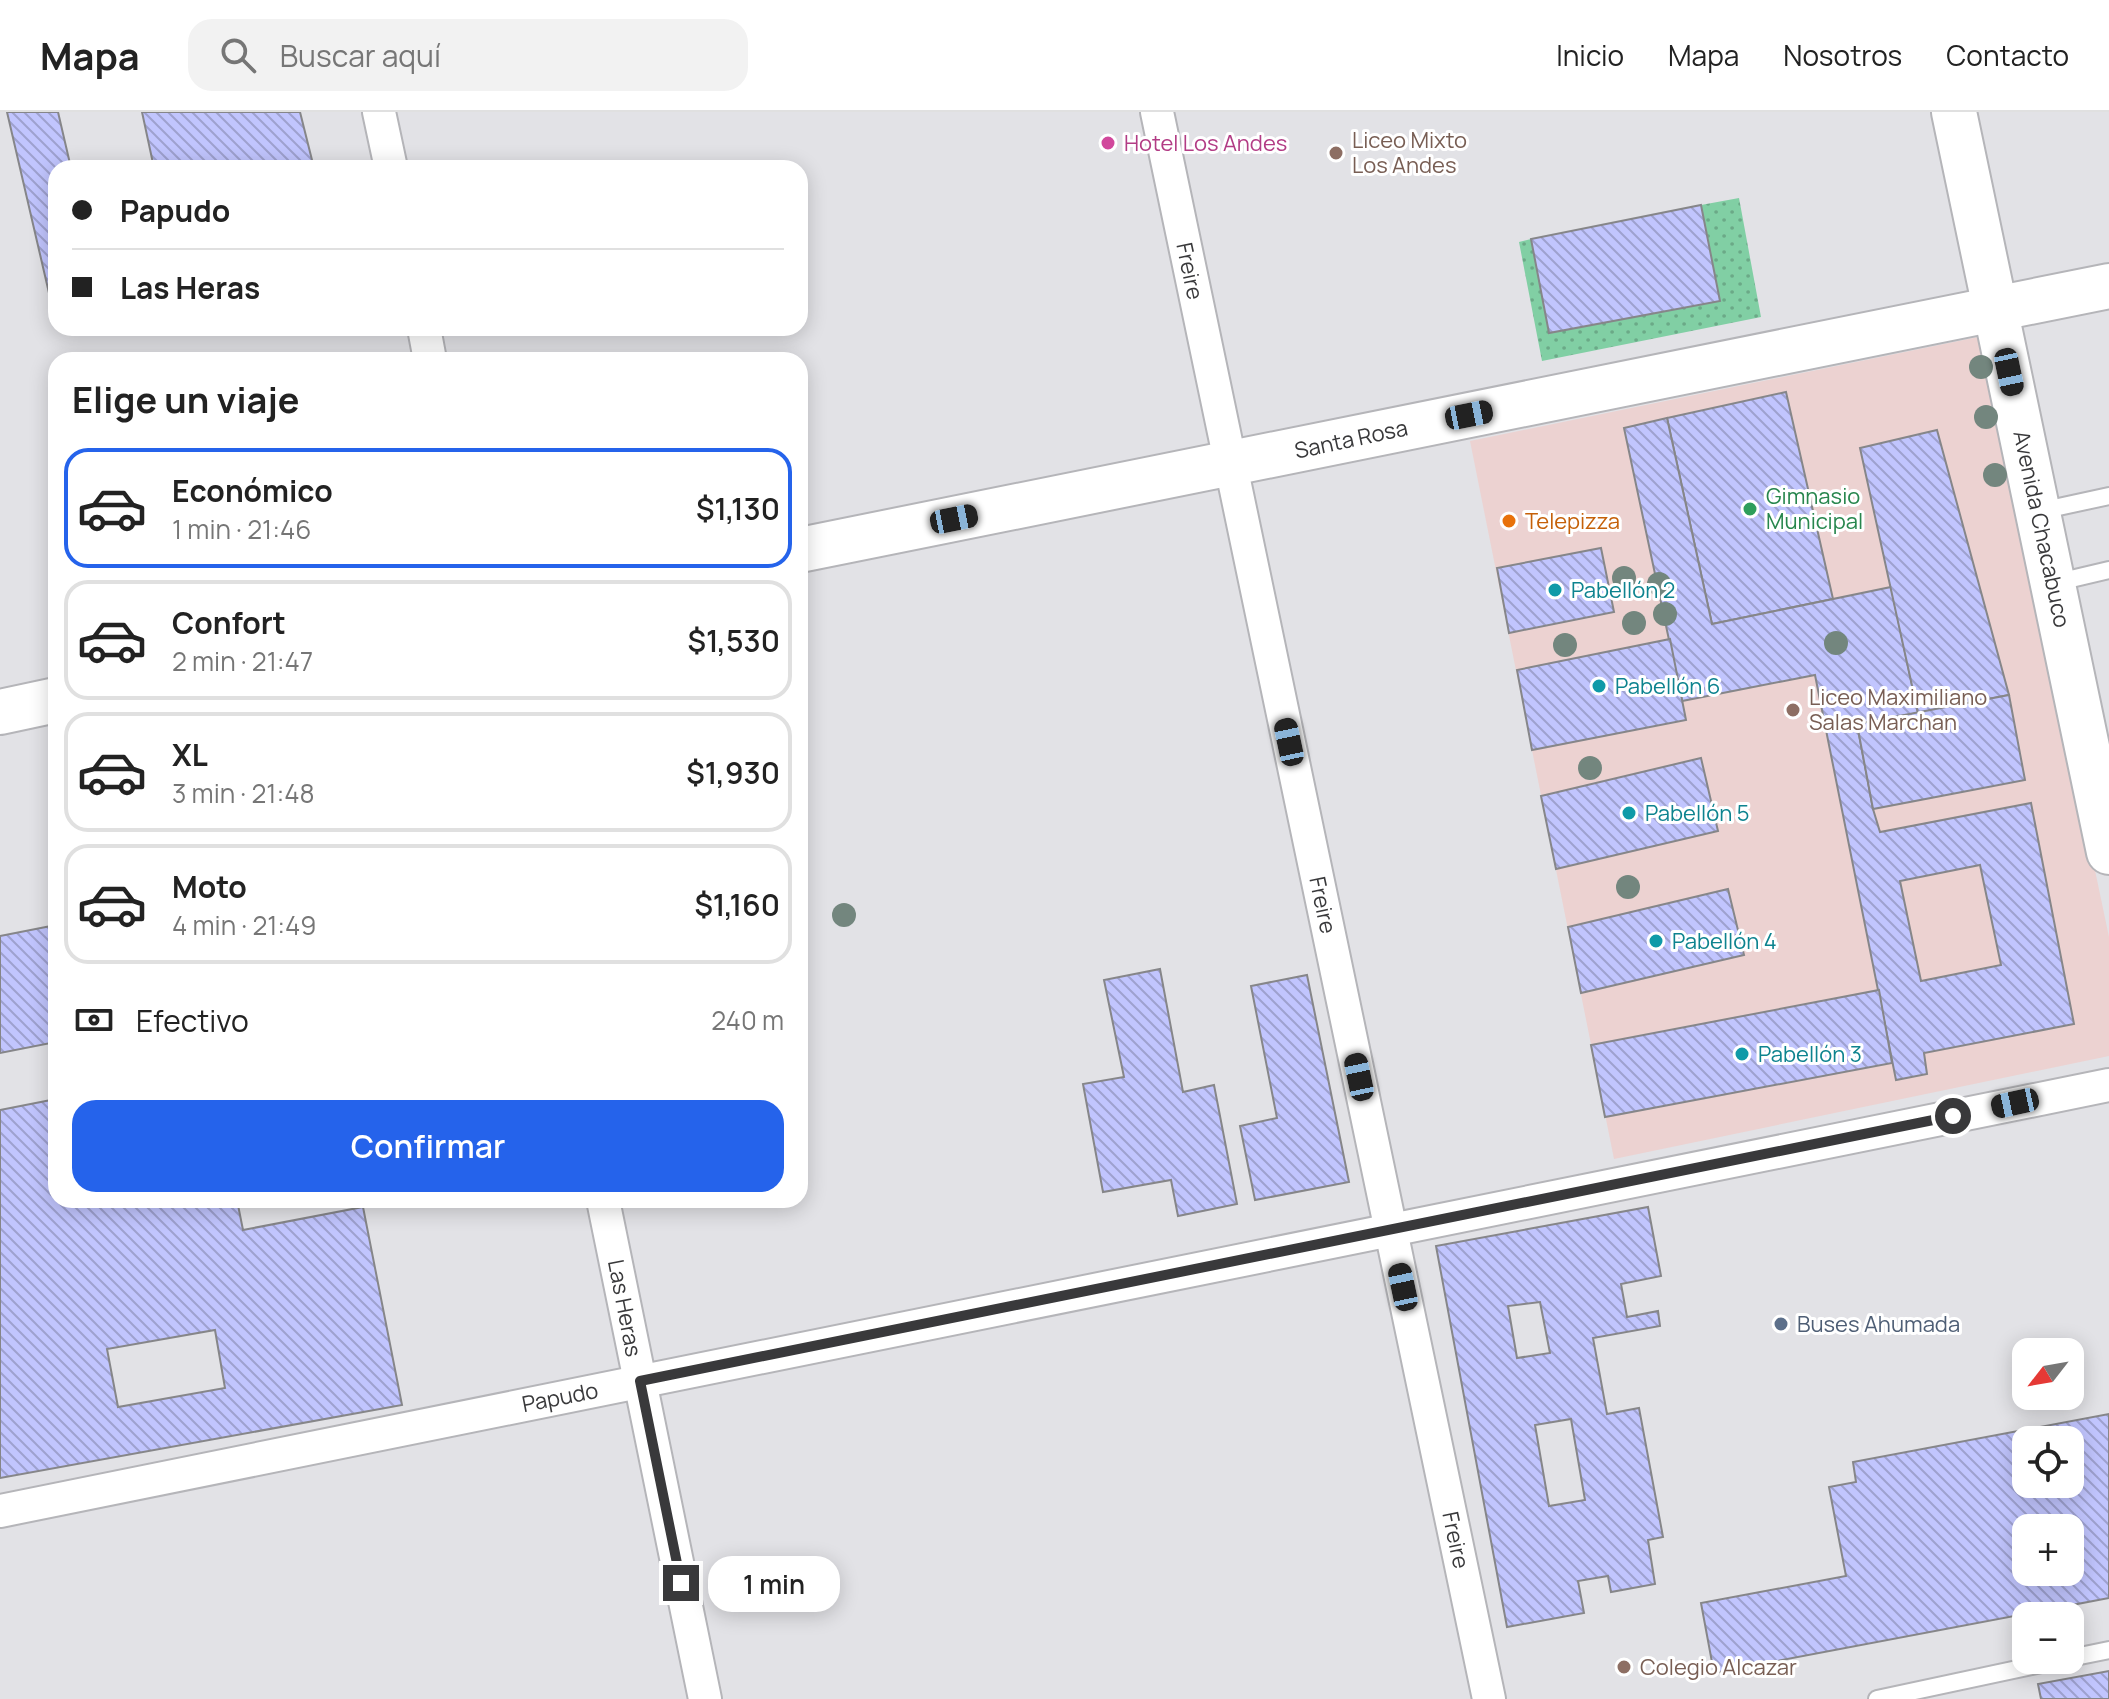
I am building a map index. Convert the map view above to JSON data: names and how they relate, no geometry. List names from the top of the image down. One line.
{"streets":{"main road":["Santa Rosa","Avenida Chacabuco"],"street":["Freire","Las Heras","Papudo"]},"crossings":[["Freire","Santa Rosa"],["Freire","Papudo"],["Santa Rosa","Avenida Chacabuco"],["Las Heras","Papudo"]],"places":["Hotel Los Andes","Liceo Mixto Los Andes","Gimnasio Municipal","Telepizza","Pabellón 2","Pabellón 6","Liceo Maximiliano Salas Marchan","Pabellón 5","Pabellón 4","Pabellón 3","Buses Ahumada","Colegio Alcazar"],"north":"bottom left","page":{"header":"Mapa","search":"Buscar aquí","nav":["Inicio","Mapa","Nosotros","Contacto"],"banner":["Papudo","Las Heras"],"heading":"Elige un viaje","list":[{"name":"Económico","note":"1 min · 21:46","value":"$1,130"},{"name":"Confort","note":"2 min · 21:47","value":"$1,530"},{"name":"XL","note":"3 min · 21:48","value":"$1,930"},{"name":"Moto","note":"4 min · 21:49","value":"$1,160"}],"pay":["Efectivo","240 m"],"buttons":"Confirmar","map_buttons":["+","−"],"bubble":"1 min"}}
